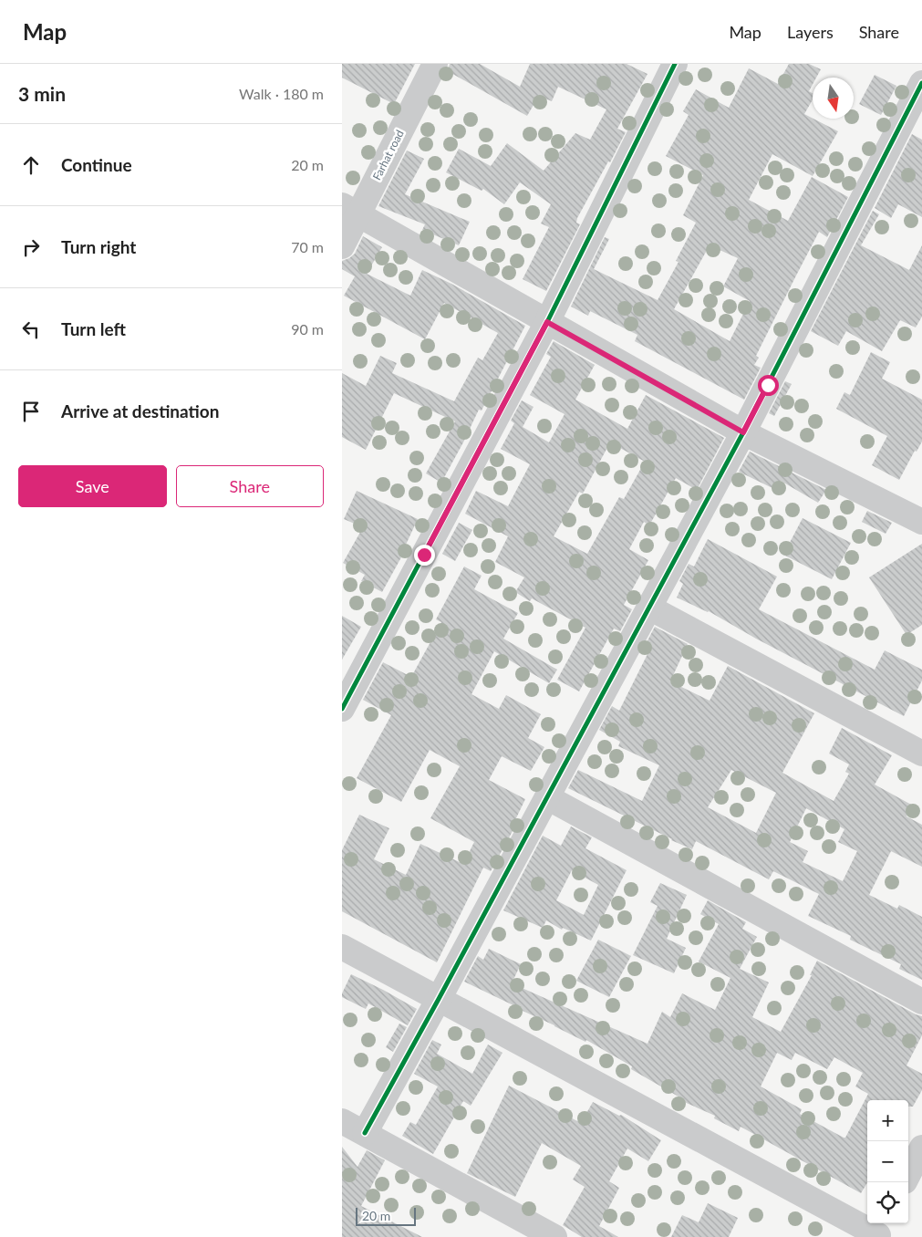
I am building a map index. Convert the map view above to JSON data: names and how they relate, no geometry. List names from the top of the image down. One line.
{"streets":{"street":["Farhat road"]},"scale_bar":"20 m","north":"bottom","page":{"header":"Map","nav":["Map","Layers","Share"],"heading":["3 min","Walk · 180 m"],"list":[["Continue","20 m"],["Turn right","70 m"],["Turn left","90 m"],"Arrive at destination"],"buttons":["Save","Share"],"map_buttons":["+","−"],"scale":"20 m"}}
